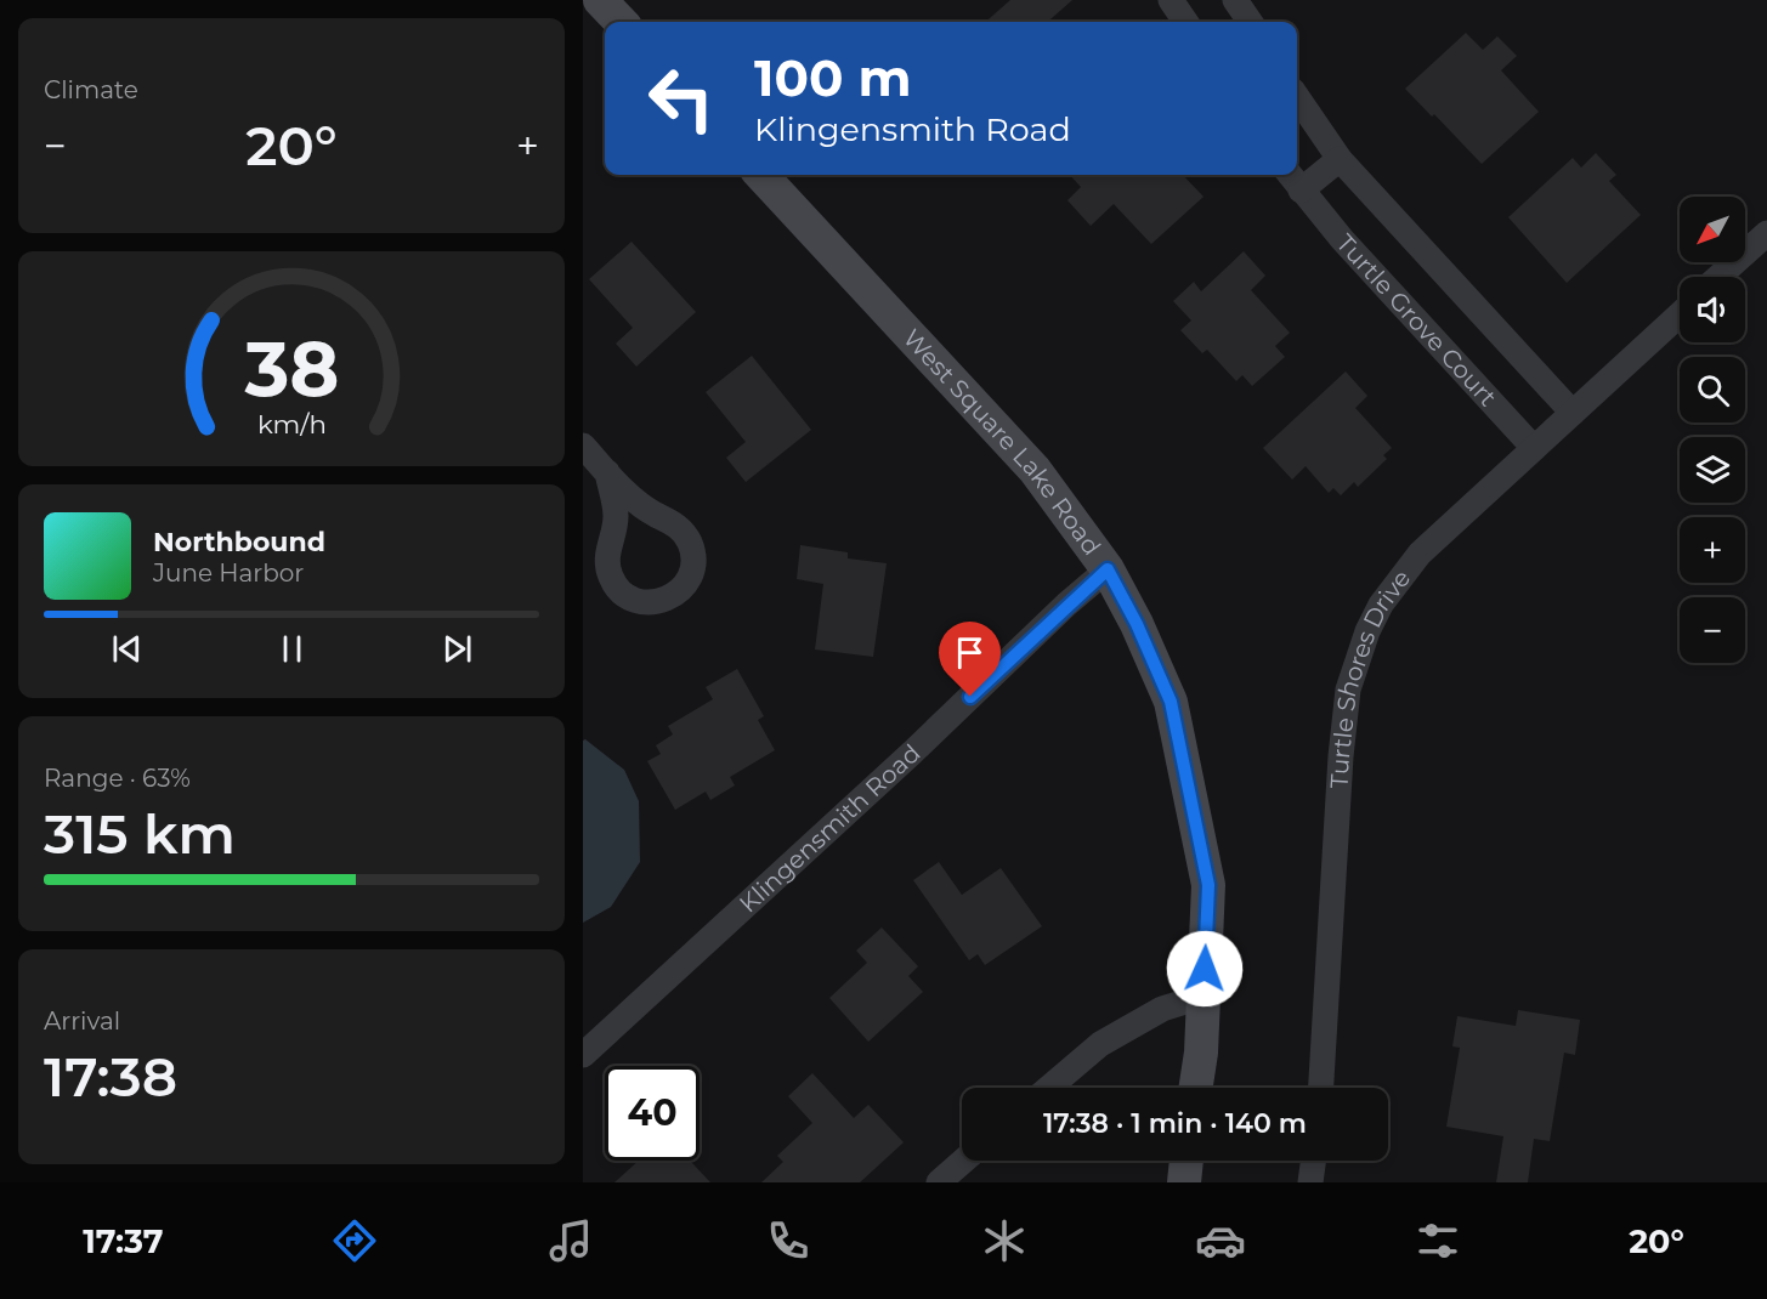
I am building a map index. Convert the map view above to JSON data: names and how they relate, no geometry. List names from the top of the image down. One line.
{"streets":{"street":["Turtle Grove Court","West Square Lake Road","Turtle Shores Drive","Klingensmith Road"]},"crossings":[["Turtle Grove Court","Turtle Shores Drive"],["West Square Lake Road","Klingensmith Road"]],"north":"bottom left","page":{"tile":["Climate",["Range · 63%","315 km"],["Arrival","17:38"]],"turn":["100 m","Klingensmith Road"],"heat":["−","20°","+"],"map_buttons":["+","−"],"song":["Northbound","June Harbor"],"limit":"40","trip":"17:38 · 1 min · 140 m","tabs":["17:37","20°"],"gauge":["38","km/h"]}}
